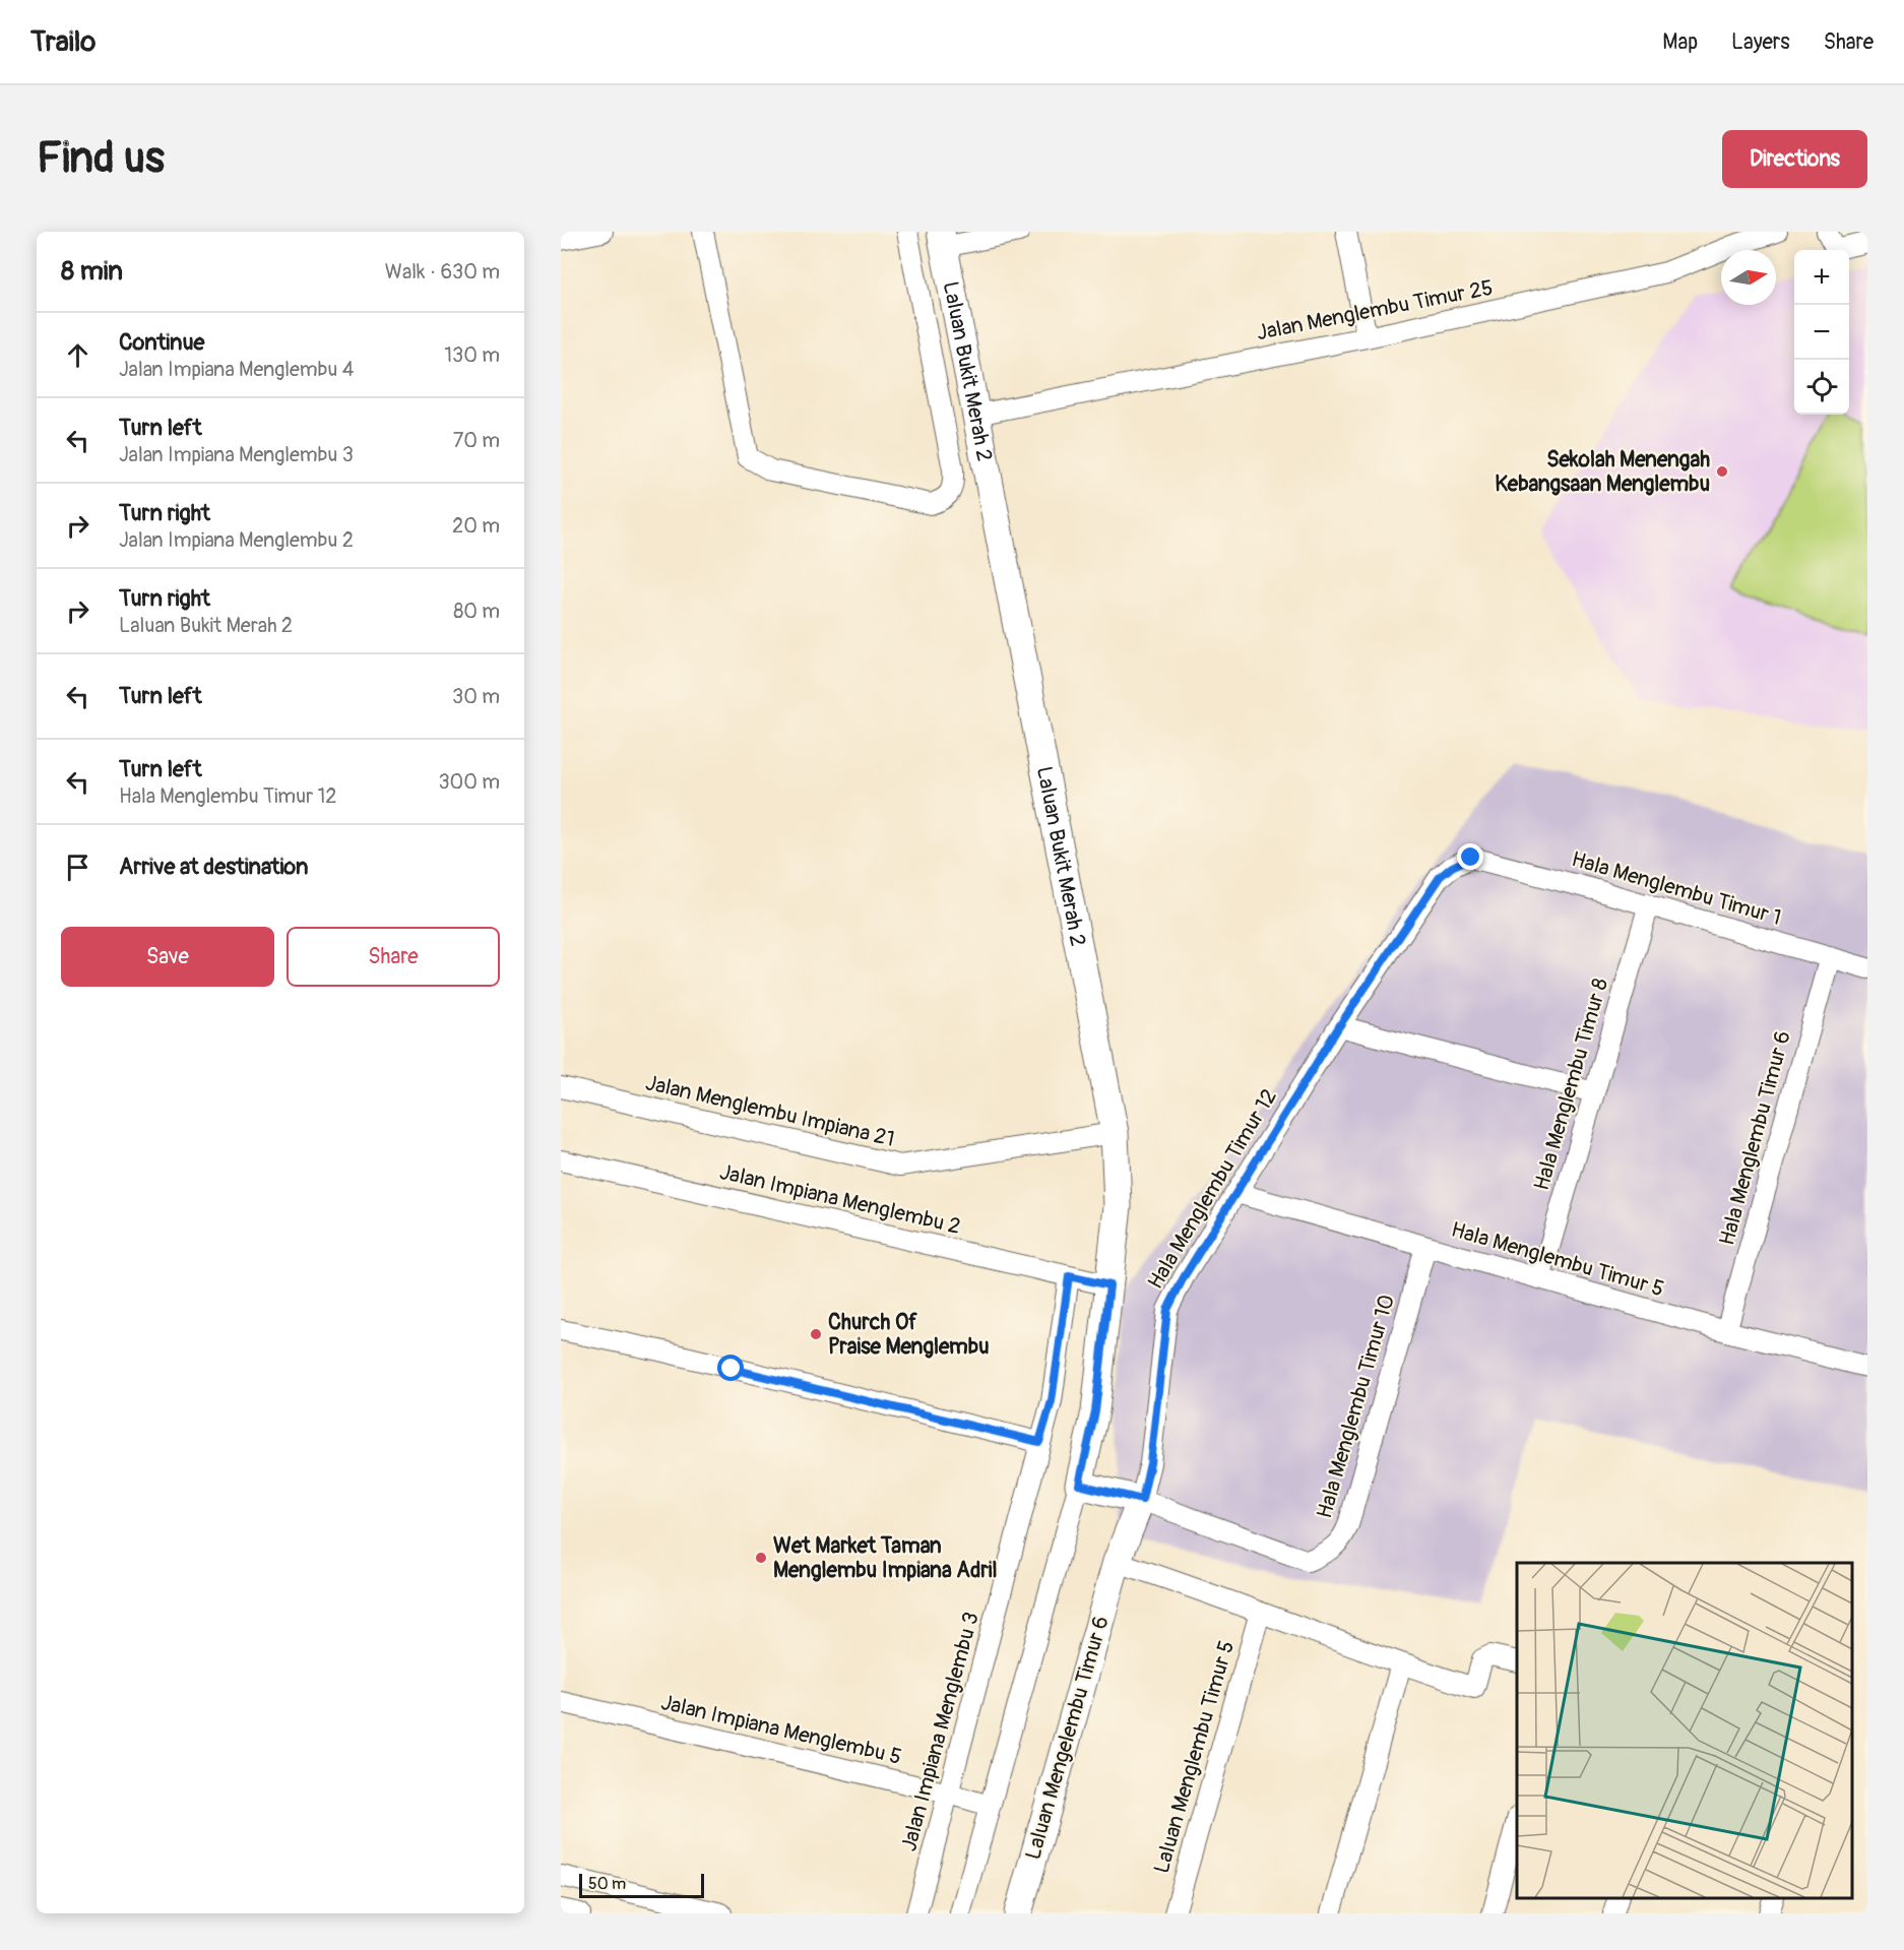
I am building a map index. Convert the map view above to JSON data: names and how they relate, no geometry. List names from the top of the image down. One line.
{"streets":{"street":["Jalan Menglembu Timur 25","Laluan Bukit Merah 2","Hala Menglembu Timur 1","Hala Menglembu Timur 8","Jalan Menglembu Impiana 21","Hala Menglembu Timur 6","Hala Menglembu Timur 12","Jalan Impiana Menglembu 2","Hala Menglembu Timur 5","Hala Menglembu Timur 10","Jalan Impiana Menglembu 5","Jalan Impiana Menglembu 3","Laluan Mengelembu Timur 6","Laluan Menglembu Timur 5"]},"crossings":[["Jalan Menglembu Timur 25","Laluan Bukit Merah 2"],["Laluan Bukit Merah 2","Jalan Menglembu Impiana 21"],["Laluan Bukit Merah 2","Jalan Impiana Menglembu 2"],["Hala Menglembu Timur 1","Hala Menglembu Timur 8"],["Hala Menglembu Timur 1","Hala Menglembu Timur 6"],["Hala Menglembu Timur 1","Hala Menglembu Timur 12"],["Hala Menglembu Timur 8","Hala Menglembu Timur 5"],["Hala Menglembu Timur 6","Hala Menglembu Timur 5"],["Hala Menglembu Timur 12","Hala Menglembu Timur 5"],["Hala Menglembu Timur 12","Hala Menglembu Timur 10"],["Hala Menglembu Timur 12","Laluan Mengelembu Timur 6"],["Jalan Impiana Menglembu 2","Jalan Impiana Menglembu 3"],["Hala Menglembu Timur 5","Hala Menglembu Timur 10"],["Hala Menglembu Timur 10","Laluan Mengelembu Timur 6"],["Jalan Impiana Menglembu 5","Jalan Impiana Menglembu 3"]],"places":["Sekolah Menengah Kebangsaan Menglembu","Church Of Praise Menglembu","Wet Market Taman Menglembu Impiana Adril"],"scale_bar":"50 m","north":"right","page":{"header":"Trailo","nav":["Map","Layers","Share"],"buttons":["Directions",["Save","Share"]],"title":"Find us","heading":["8 min","Walk · 630 m"],"map_buttons":["+","−"],"list":[["Continue","Jalan Impiana Menglembu 4","130 m"],["Turn left","Jalan Impiana Menglembu 3","70 m"],["Turn right","Jalan Impiana Menglembu 2","20 m"],["Turn right","Laluan Bukit Merah 2","80 m"],["Turn left","30 m"],["Turn left","Hala Menglembu Timur 12","300 m"],"Arrive at destination"],"scale":"50 m"}}
